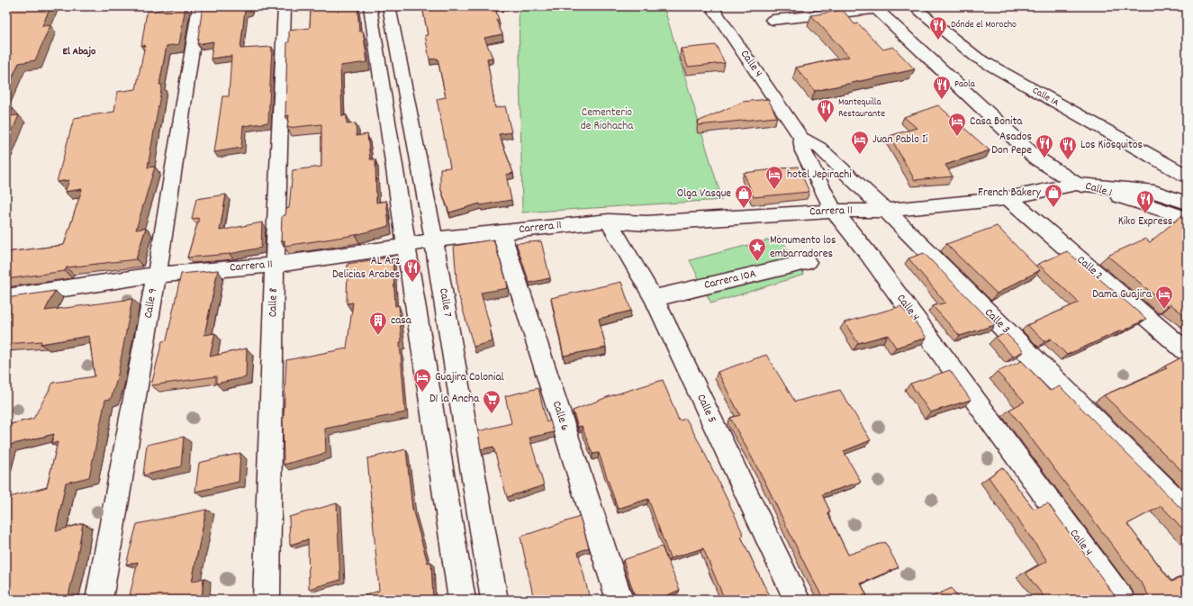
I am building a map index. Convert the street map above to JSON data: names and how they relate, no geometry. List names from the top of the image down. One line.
{"streets":{"street":["Calle 4","Calle 1A","Calle 1","Carrera 11","Calle 2","Carrera 10A","Calle 8","Calle 7","Calle 9","Calle 3","Calle 5","Calle 6"]},"crossings":[["Calle 4","Carrera 11"],["Calle 4","Calle 3"],["Calle 1","Carrera 11"],["Carrera 11","Calle 2"],["Carrera 11","Calle 8"],["Carrera 11","Calle 7"],["Carrera 11","Calle 9"],["Carrera 11","Calle 3"],["Carrera 11","Calle 5"],["Carrera 11","Calle 6"],["Carrera 10A","Calle 5"]],"districts":["El Abajo"],"parks":["Cementerio de Riohacha"],"places":{"restaurant":["Dónde el Morocho","Paola","Mantequilla Restaurante","Asados Don Pepe","Los Kiosquitos","Kiko Express","AL Arz Delicias Arabes"],"hotel":["Casa Bonita","Juan Pablo Ii","hotel Jepirachi","Dama Guajira","Guajira Colonial"],"shop":["French Bakery","Olga Vasque"],"place":["Monumento los embarradores"],"building":["casa"],"supermarket":["D1 la Ancha"]}}
